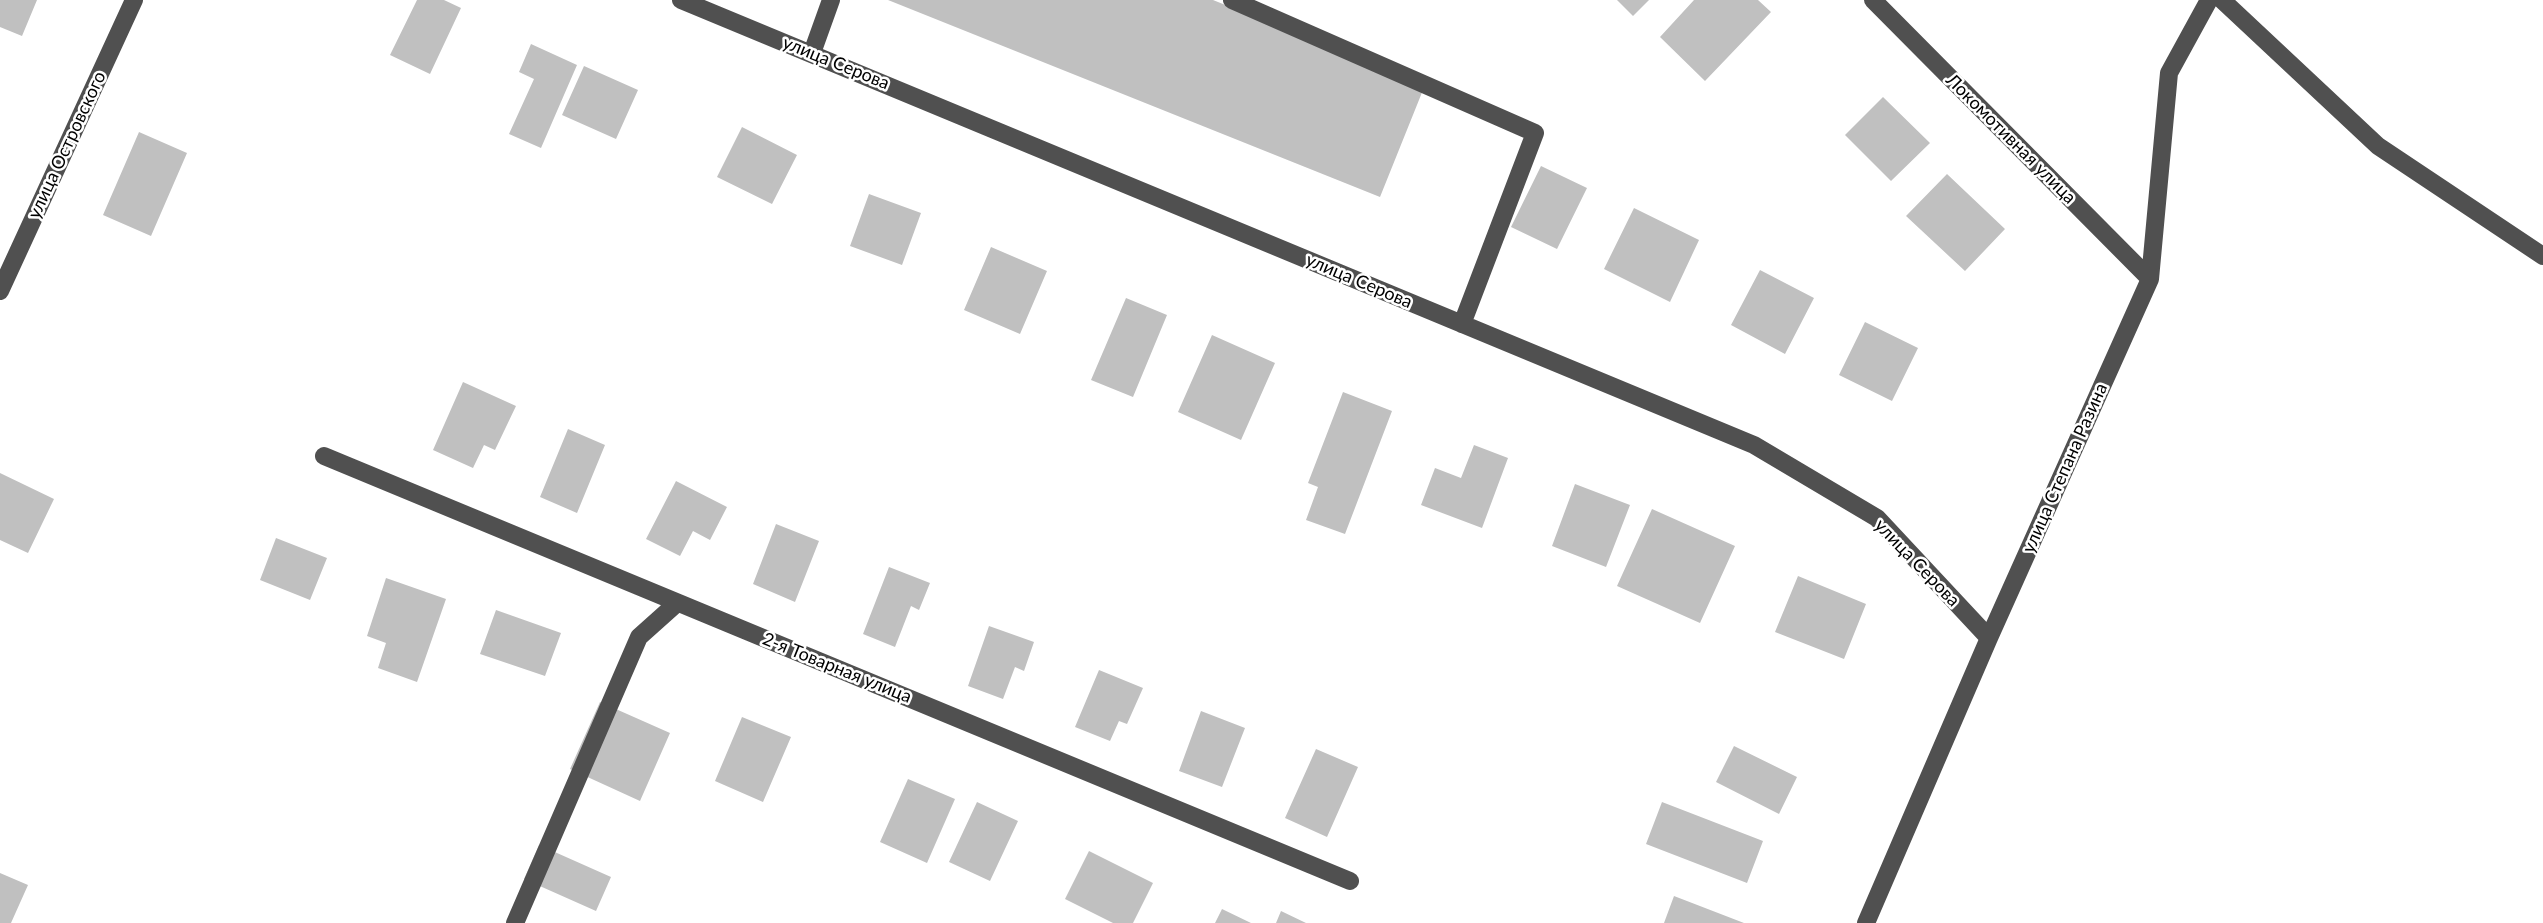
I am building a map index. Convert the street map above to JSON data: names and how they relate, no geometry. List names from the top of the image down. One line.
{"streets":{"street":["улица Серова","Локомотивная улица","улица Островского","улица Степана Разина","2-я Товарная улица"]},"crossings":[["улица Серова","улица Степана Разина"],["Локомотивная улица","улица Степана Разина"]]}
